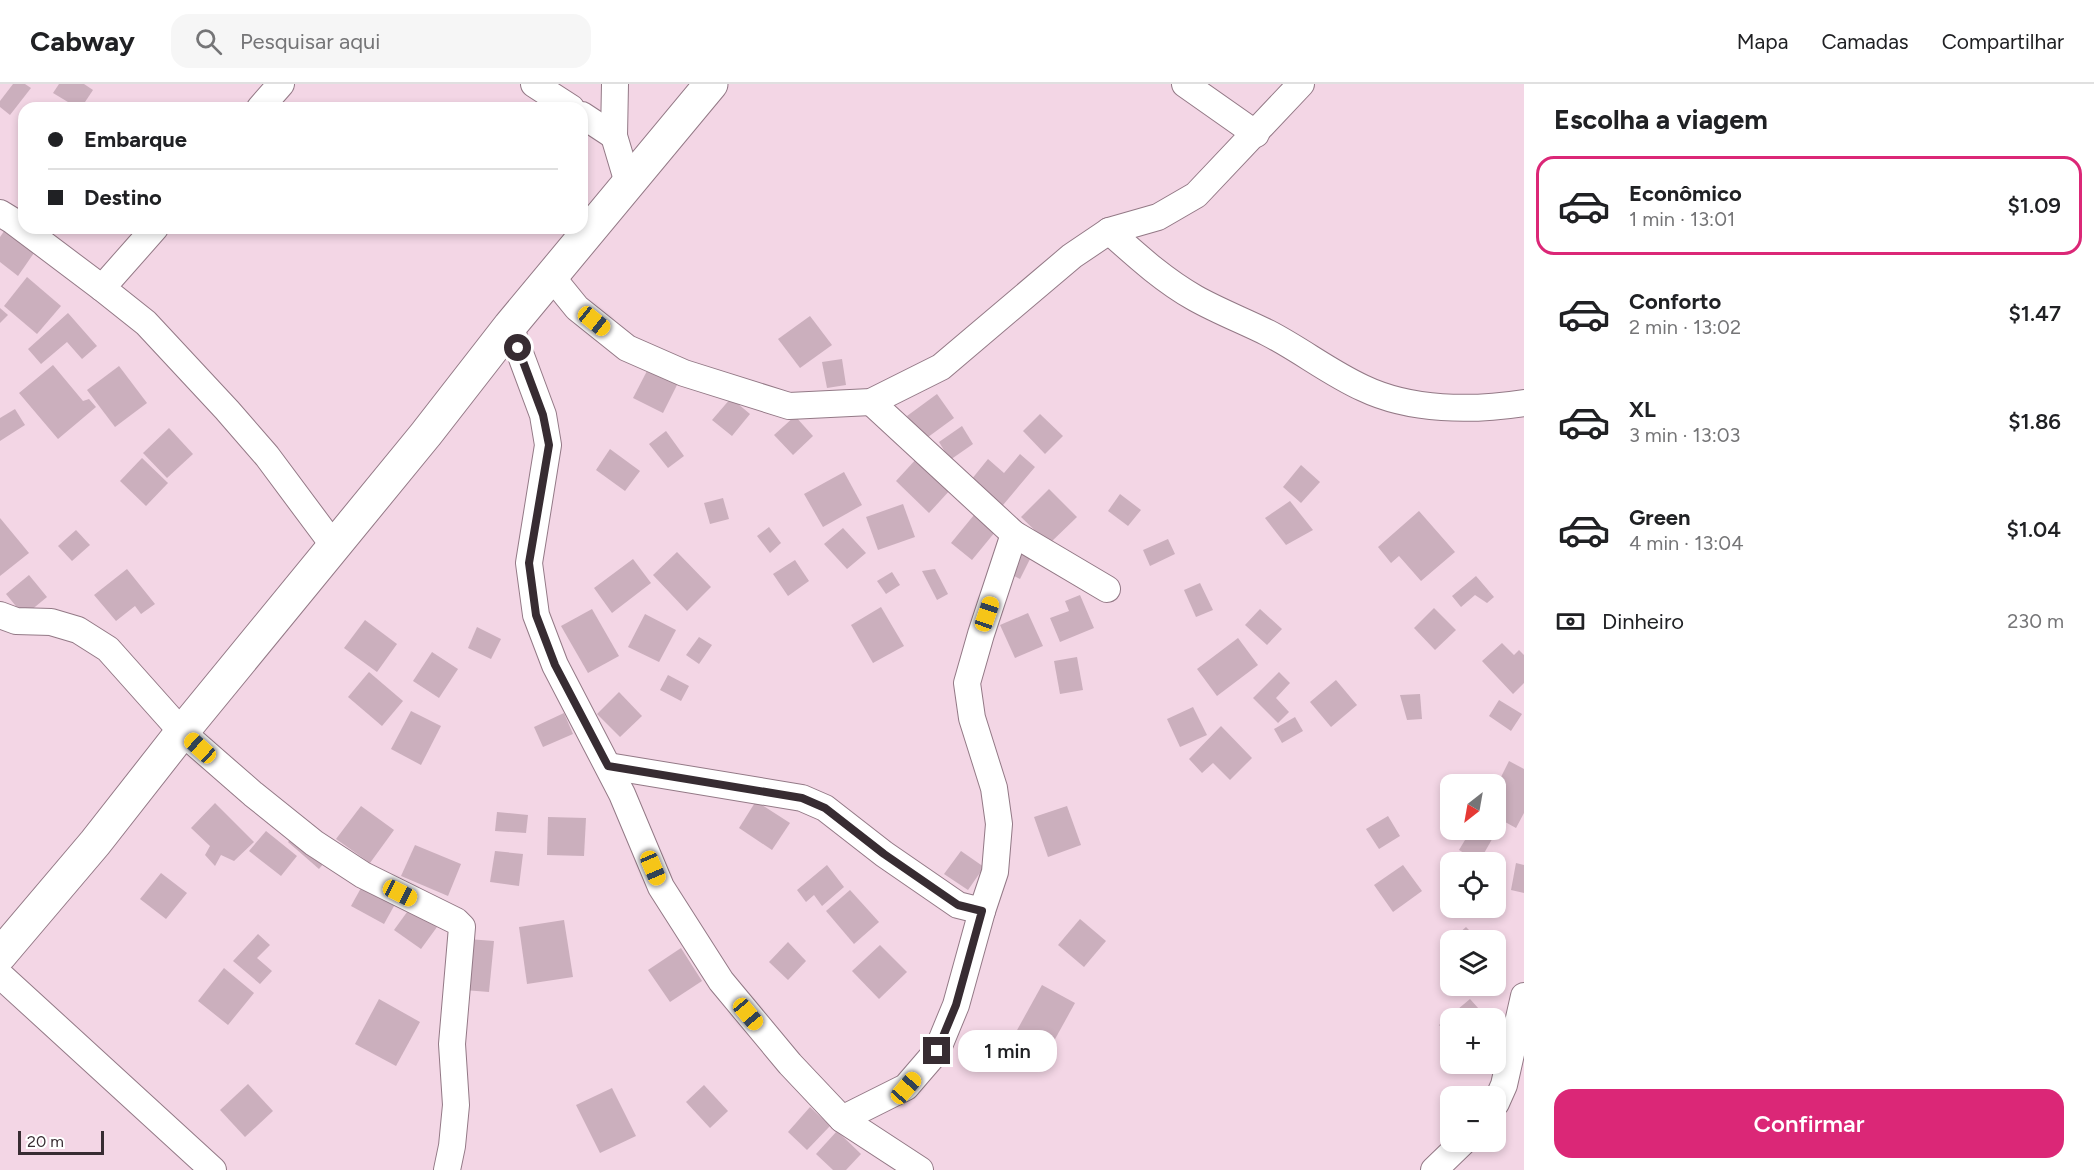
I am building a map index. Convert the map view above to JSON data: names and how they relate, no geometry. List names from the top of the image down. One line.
{"scale_bar":"20 m","north":"bottom left","page":{"header":"Cabway","search":"Pesquisar aqui","nav":["Mapa","Camadas","Compartilhar"],"heading":"Escolha a viagem","banner":["Embarque","Destino"],"list":[{"name":"Econômico","note":"1 min · 13:01","value":"$1.09"},{"name":"Conforto","note":"2 min · 13:02","value":"$1.47"},{"name":"XL","note":"3 min · 13:03","value":"$1.86"},{"name":"Green","note":"4 min · 13:04","value":"$1.04"}],"pay":["Dinheiro","230 m"],"map_buttons":["+","−"],"bubble":"1 min","buttons":"Confirmar","scale":"20 m"}}
